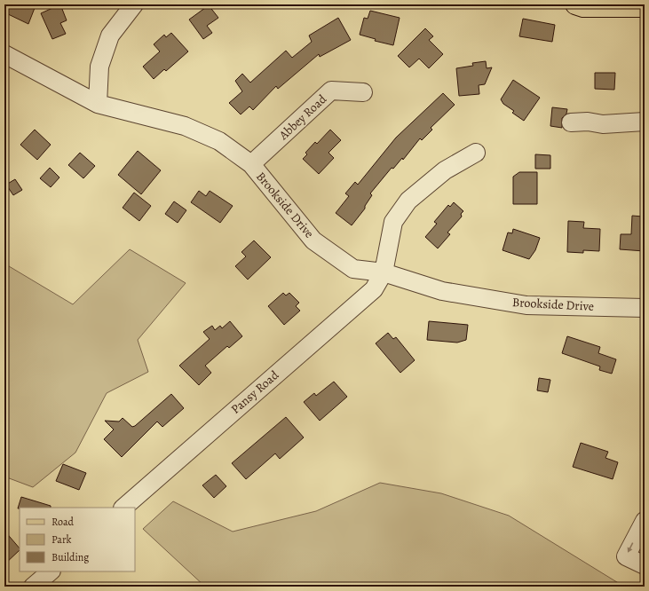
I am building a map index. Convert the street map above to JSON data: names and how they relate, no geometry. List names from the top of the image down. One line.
{"streets":{"street":["Abbey Road","Brookside Drive","Pansy Road"]},"crossings":[["Abbey Road","Brookside Drive"],["Brookside Drive","Pansy Road"]],"legend":["Road","Park","Building"]}
